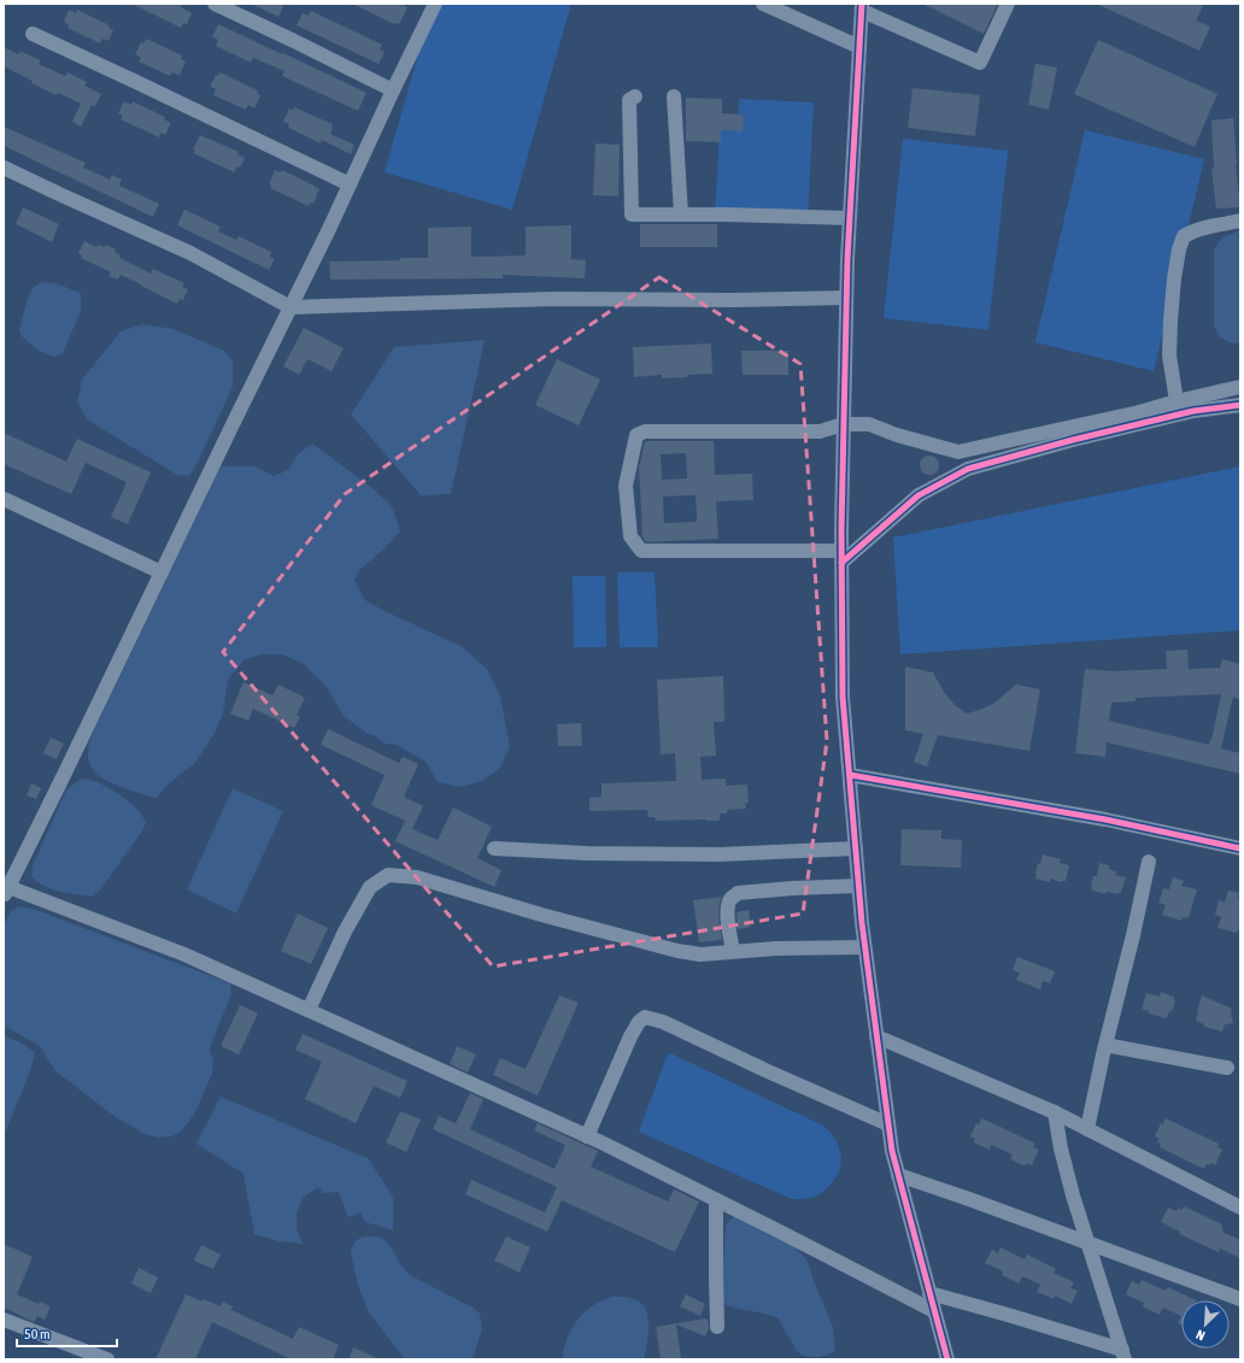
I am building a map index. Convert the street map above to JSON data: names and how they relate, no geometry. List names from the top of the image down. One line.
{"scale_bar":"50 m","north":"bottom left"}
